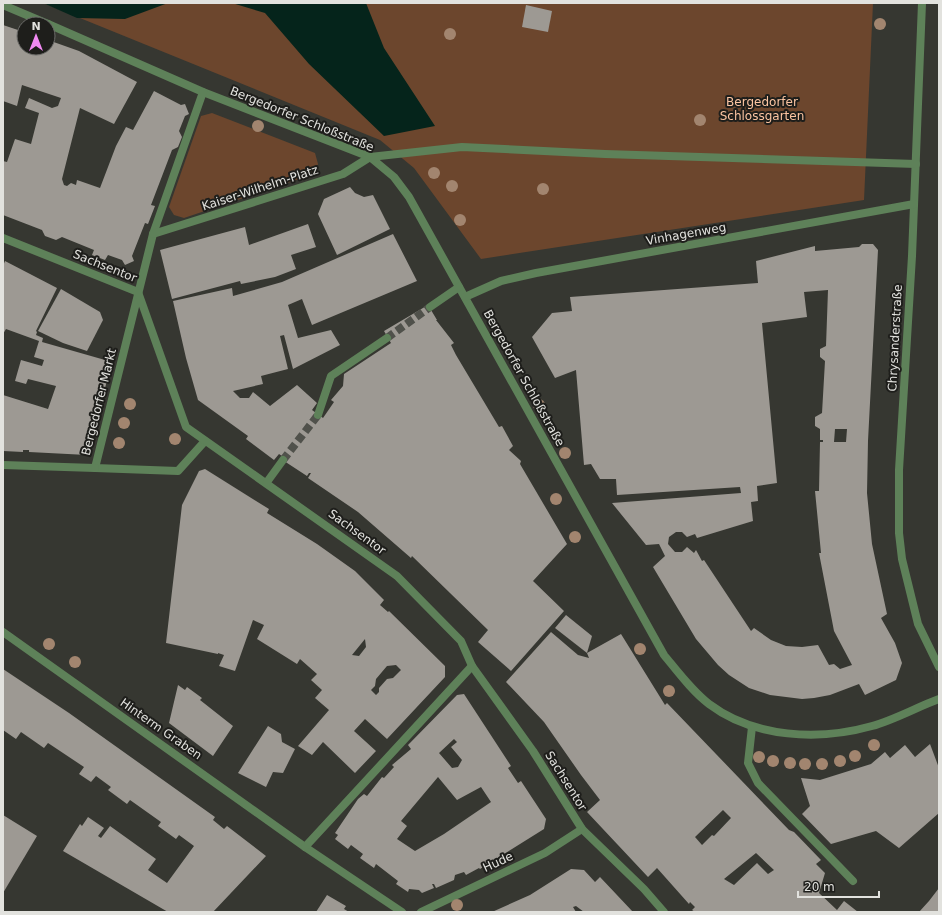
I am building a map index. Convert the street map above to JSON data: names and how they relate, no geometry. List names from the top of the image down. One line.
{"streets":{"street":["Bergedorfer Schloßstraße","Kaiser-Wilhelm-Platz","Vinhagenweg","Sachsentor","Chrysanderstraße","Bergedorfer Markt","Hinterm Graben","Hude"]},"crossings":[["Bergedorfer Schloßstraße","Kaiser-Wilhelm-Platz"],["Bergedorfer Schloßstraße","Vinhagenweg"],["Vinhagenweg","Chrysanderstraße"],["Sachsentor","Bergedorfer Markt"],["Sachsentor","Hude"]],"parks":["Bergedorfer Schlossgarten"],"scale_bar":"20 m","north":"top"}
